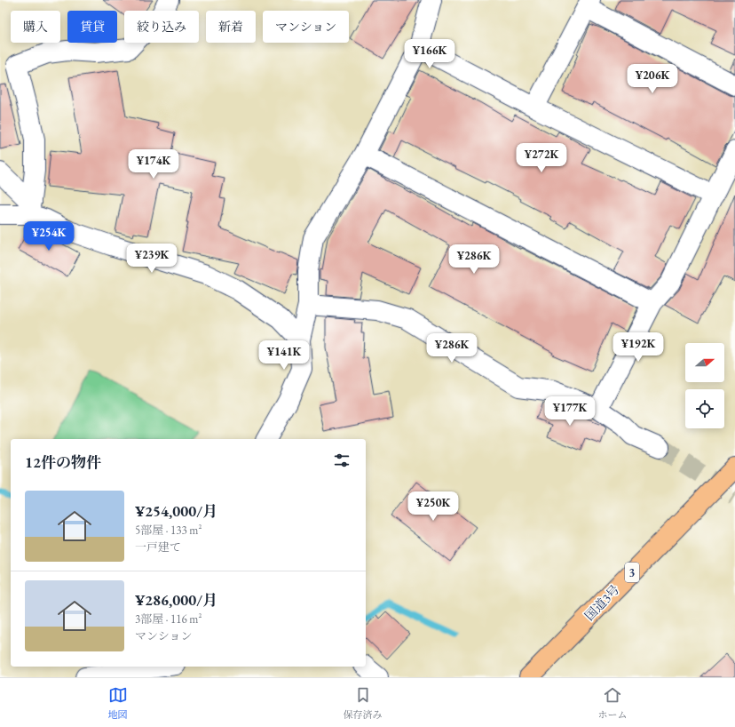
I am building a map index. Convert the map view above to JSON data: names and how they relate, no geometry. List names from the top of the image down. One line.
{"streets":{"highway":["3","国道3号"]},"north":"right","page":{"chip":["購入","賃貸","絞り込み","新着","マンション"],"price":["¥166K","¥206K","¥272K","¥174K","¥254K","¥239K","¥286K","¥192K","¥286K","¥141K","¥177K","¥250K"],"heading":"12件の物件","list":[{"name":"¥254,000/月","note":"5部屋 · 133 m² · 一戸建て"},{"name":"¥286,000/月","note":"3部屋 · 116 m² · マンション"}],"tabs":["地図","保存済み","ホーム"]}}
